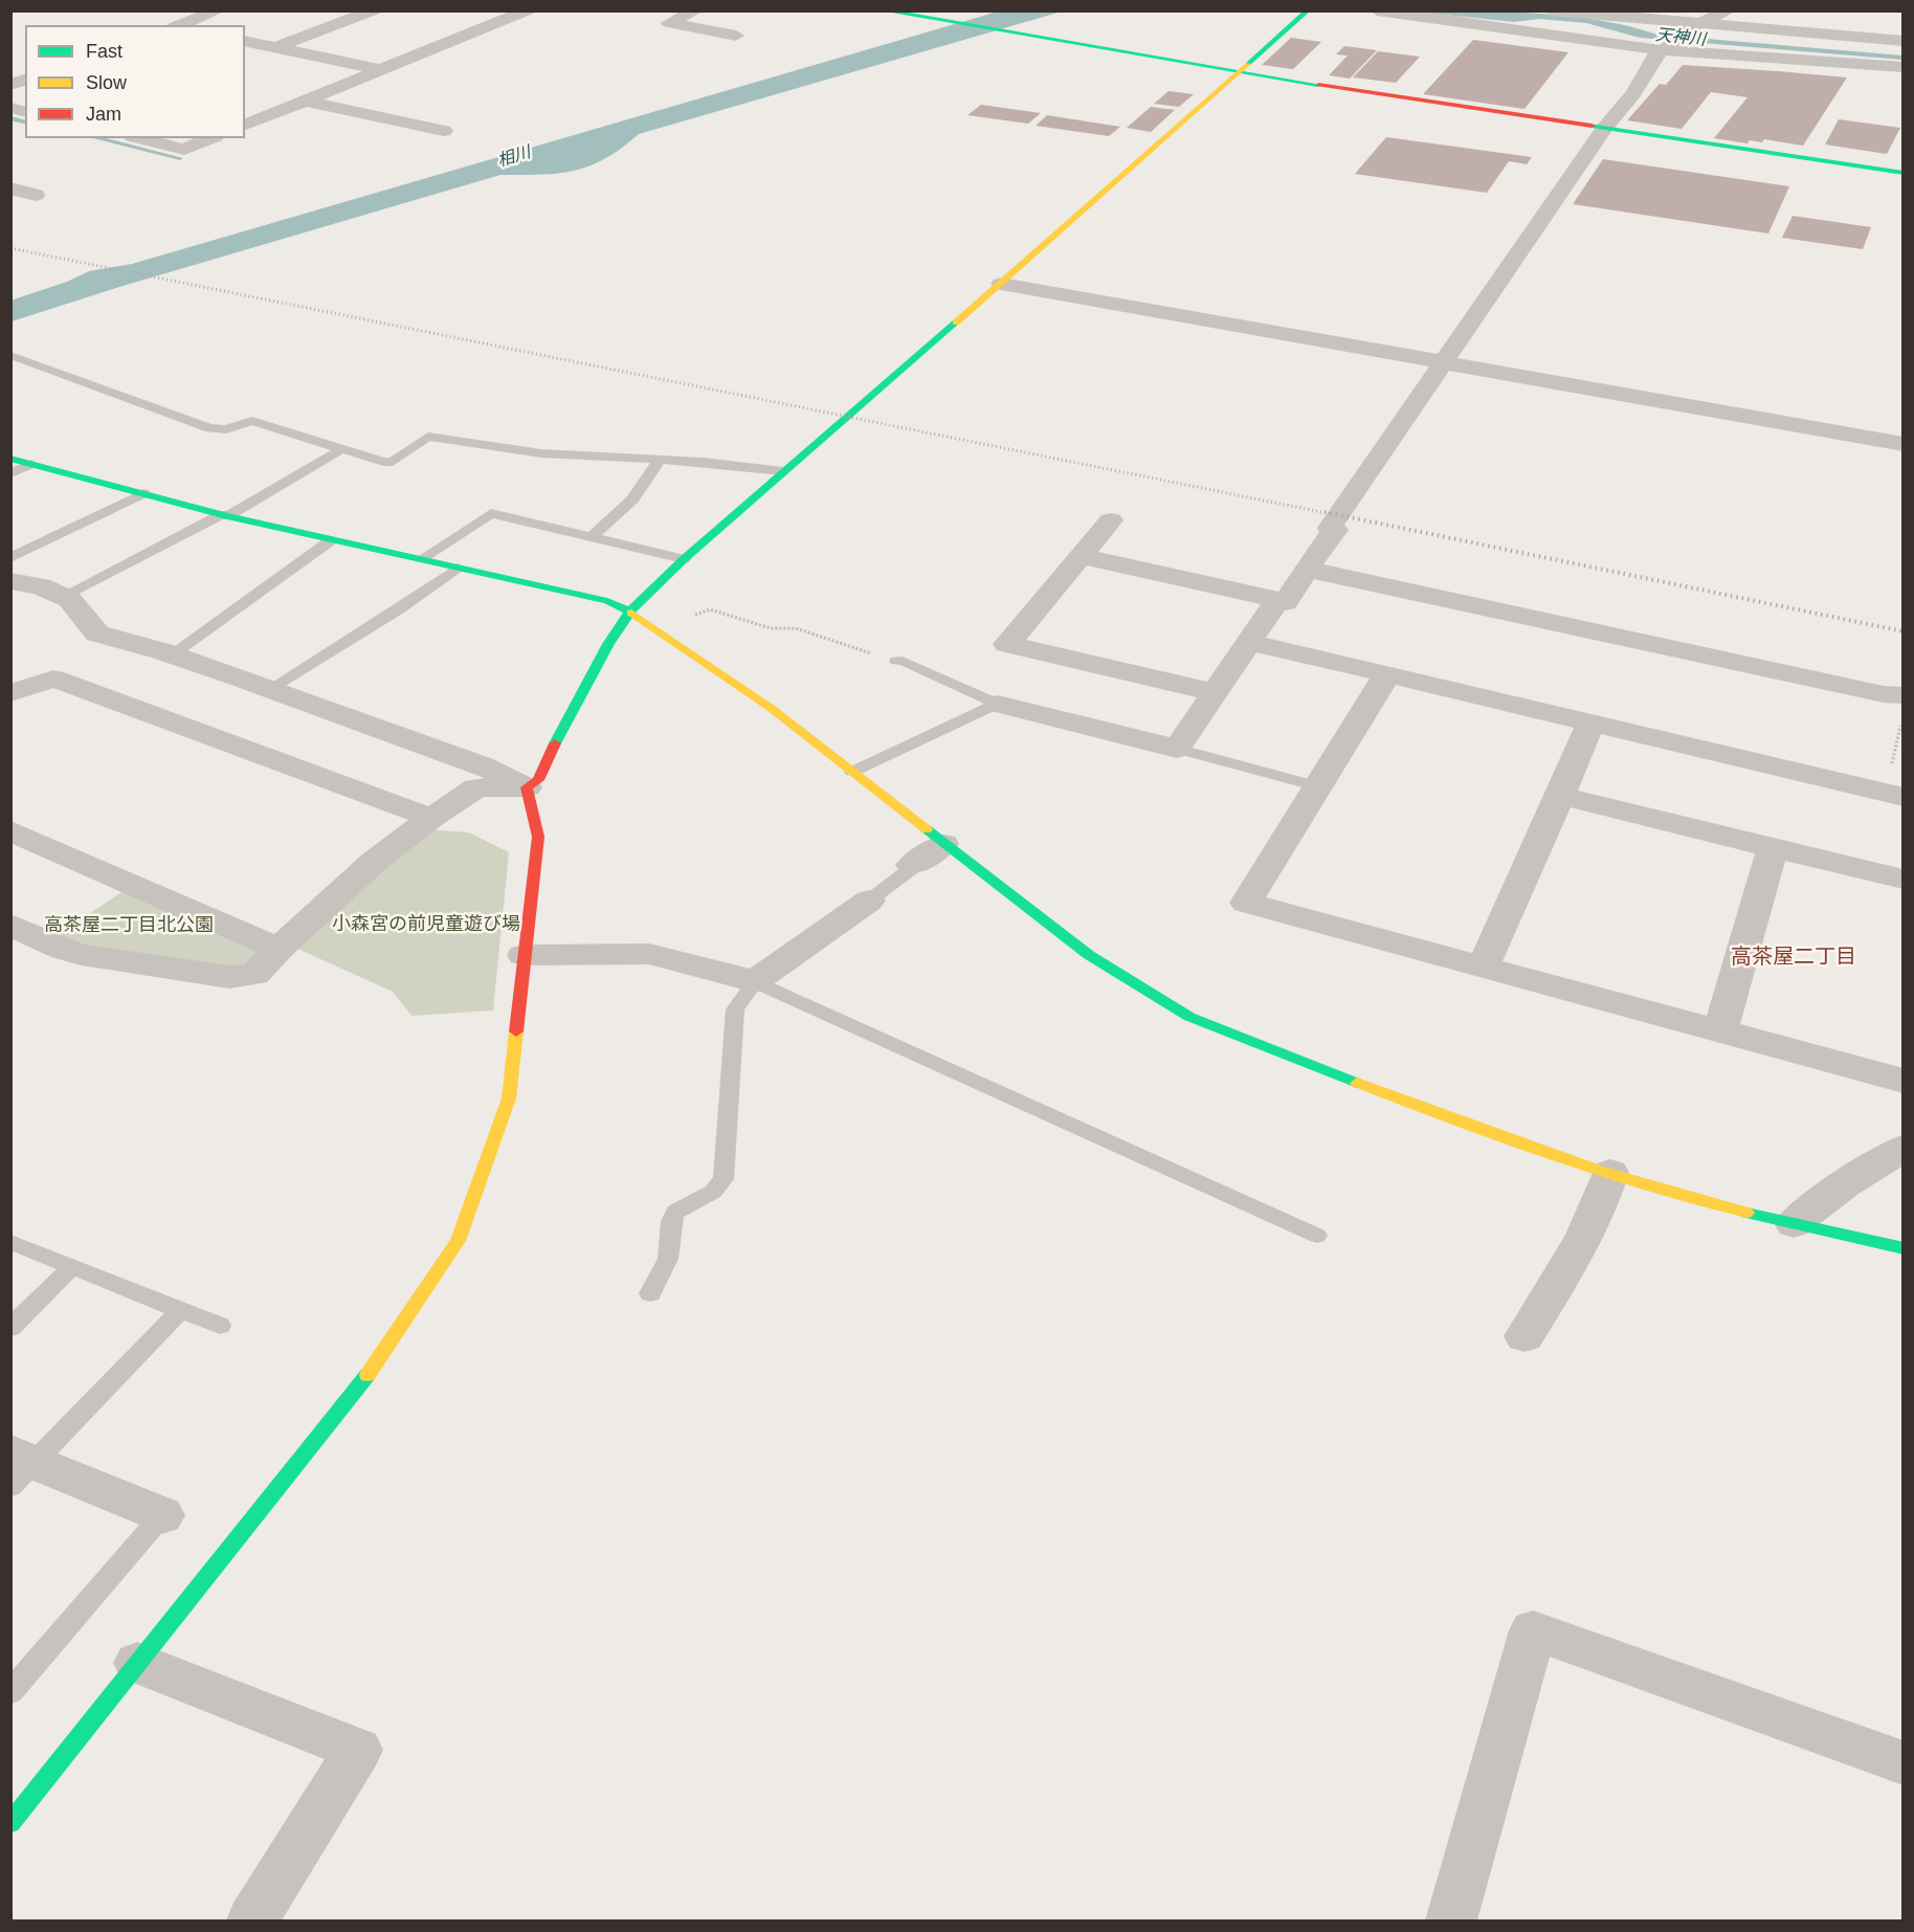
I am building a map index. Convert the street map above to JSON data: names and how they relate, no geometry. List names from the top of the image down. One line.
{"districts":["高茶屋二丁目"],"water":["天神川","相川"],"parks":["小森宮の前児童遊び場","高茶屋二丁目北公園"],"legend":["Fast","Slow","Jam"]}
